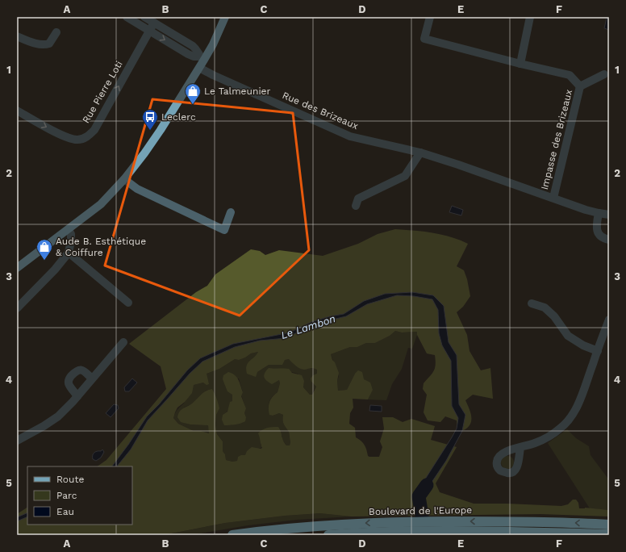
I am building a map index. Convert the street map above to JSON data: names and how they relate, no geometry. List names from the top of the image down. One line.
{"streets":{"highway":["Boulevard de l'Europe"],"street":["Rue Pierre Loti","Rue des Brizeaux","Impasse des Brizeaux"]},"crossings":[["Rue des Brizeaux","Impasse des Brizeaux"]],"water":["Le Lambon"],"places":{"shop":["Le Talmeunier","Aude B. Esthétique & Coiffure"],"bus stop":["Leclerc"]},"legend":["Route","Parc","Eau"],"grid":{"columns":["A","B","C","D","E","F"],"rows":["1","2","3","4","5"]}}
